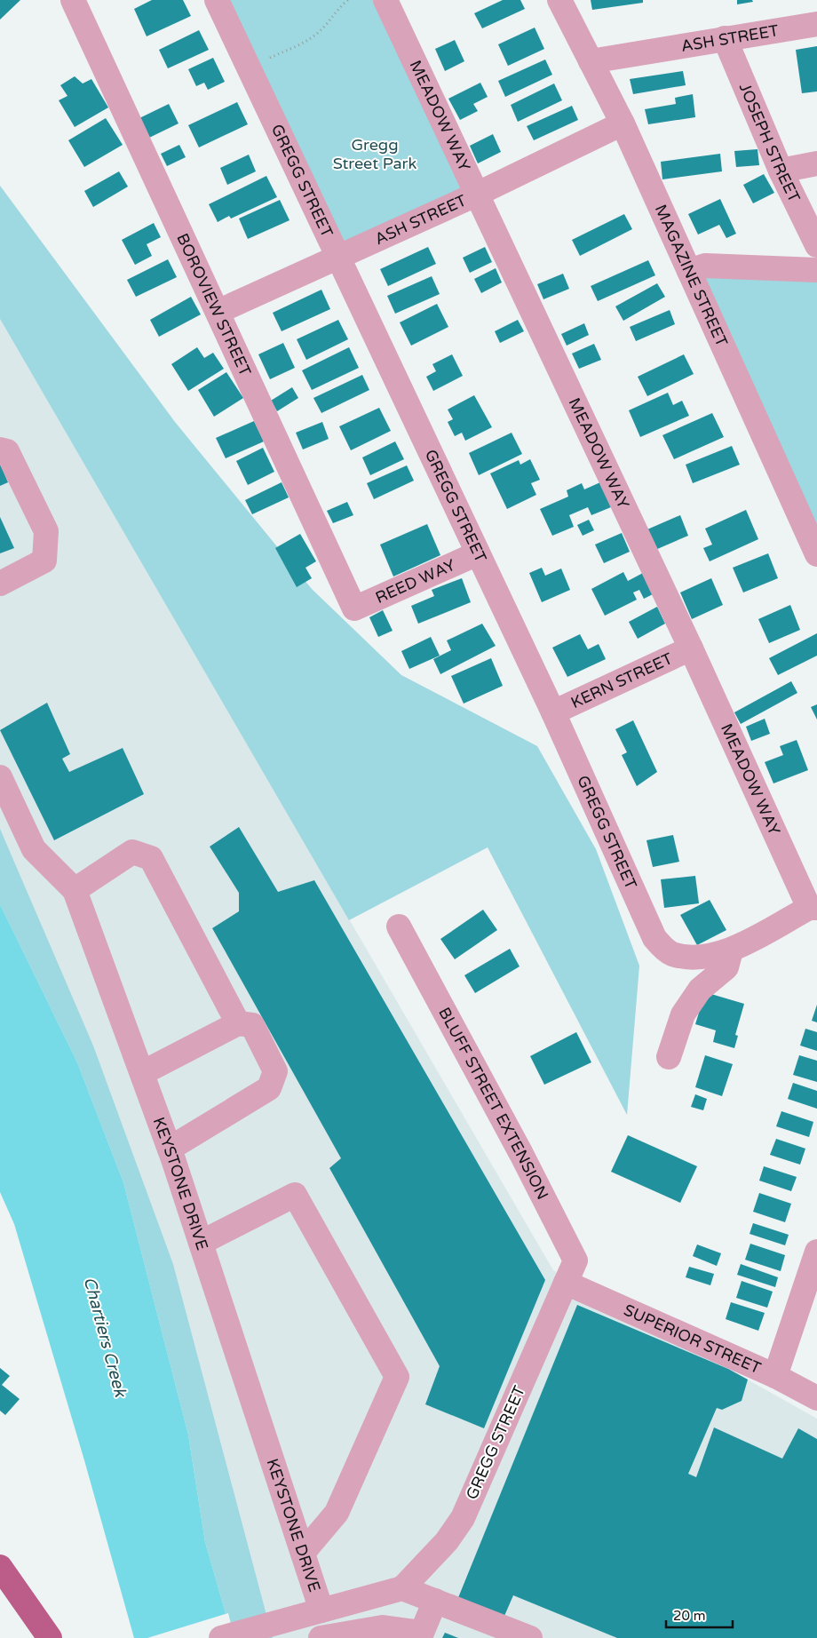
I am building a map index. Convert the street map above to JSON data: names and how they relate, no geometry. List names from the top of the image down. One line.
{"streets":{"street":["ASH STREET","MEADOW WAY","JOSEPH STREET","GREGG STREET","MAGAZINE STREET","BOROVIEW STREET","REED WAY","KERN STREET","BLUFF STREET EXTENSION","KEYSTONE DRIVE","SUPERIOR STREET"]},"crossings":[["ASH STREET","MEADOW WAY"],["ASH STREET","JOSEPH STREET"],["ASH STREET","GREGG STREET"],["ASH STREET","MAGAZINE STREET"],["ASH STREET","BOROVIEW STREET"],["MEADOW WAY","GREGG STREET"],["MEADOW WAY","KERN STREET"],["GREGG STREET","REED WAY"],["GREGG STREET","KERN STREET"],["GREGG STREET","BLUFF STREET EXTENSION"],["GREGG STREET","SUPERIOR STREET"],["BOROVIEW STREET","REED WAY"],["BLUFF STREET EXTENSION","SUPERIOR STREET"]],"water":["Chartiers Creek"],"parks":["Gregg Street Park"],"scale_bar":"20 m"}
